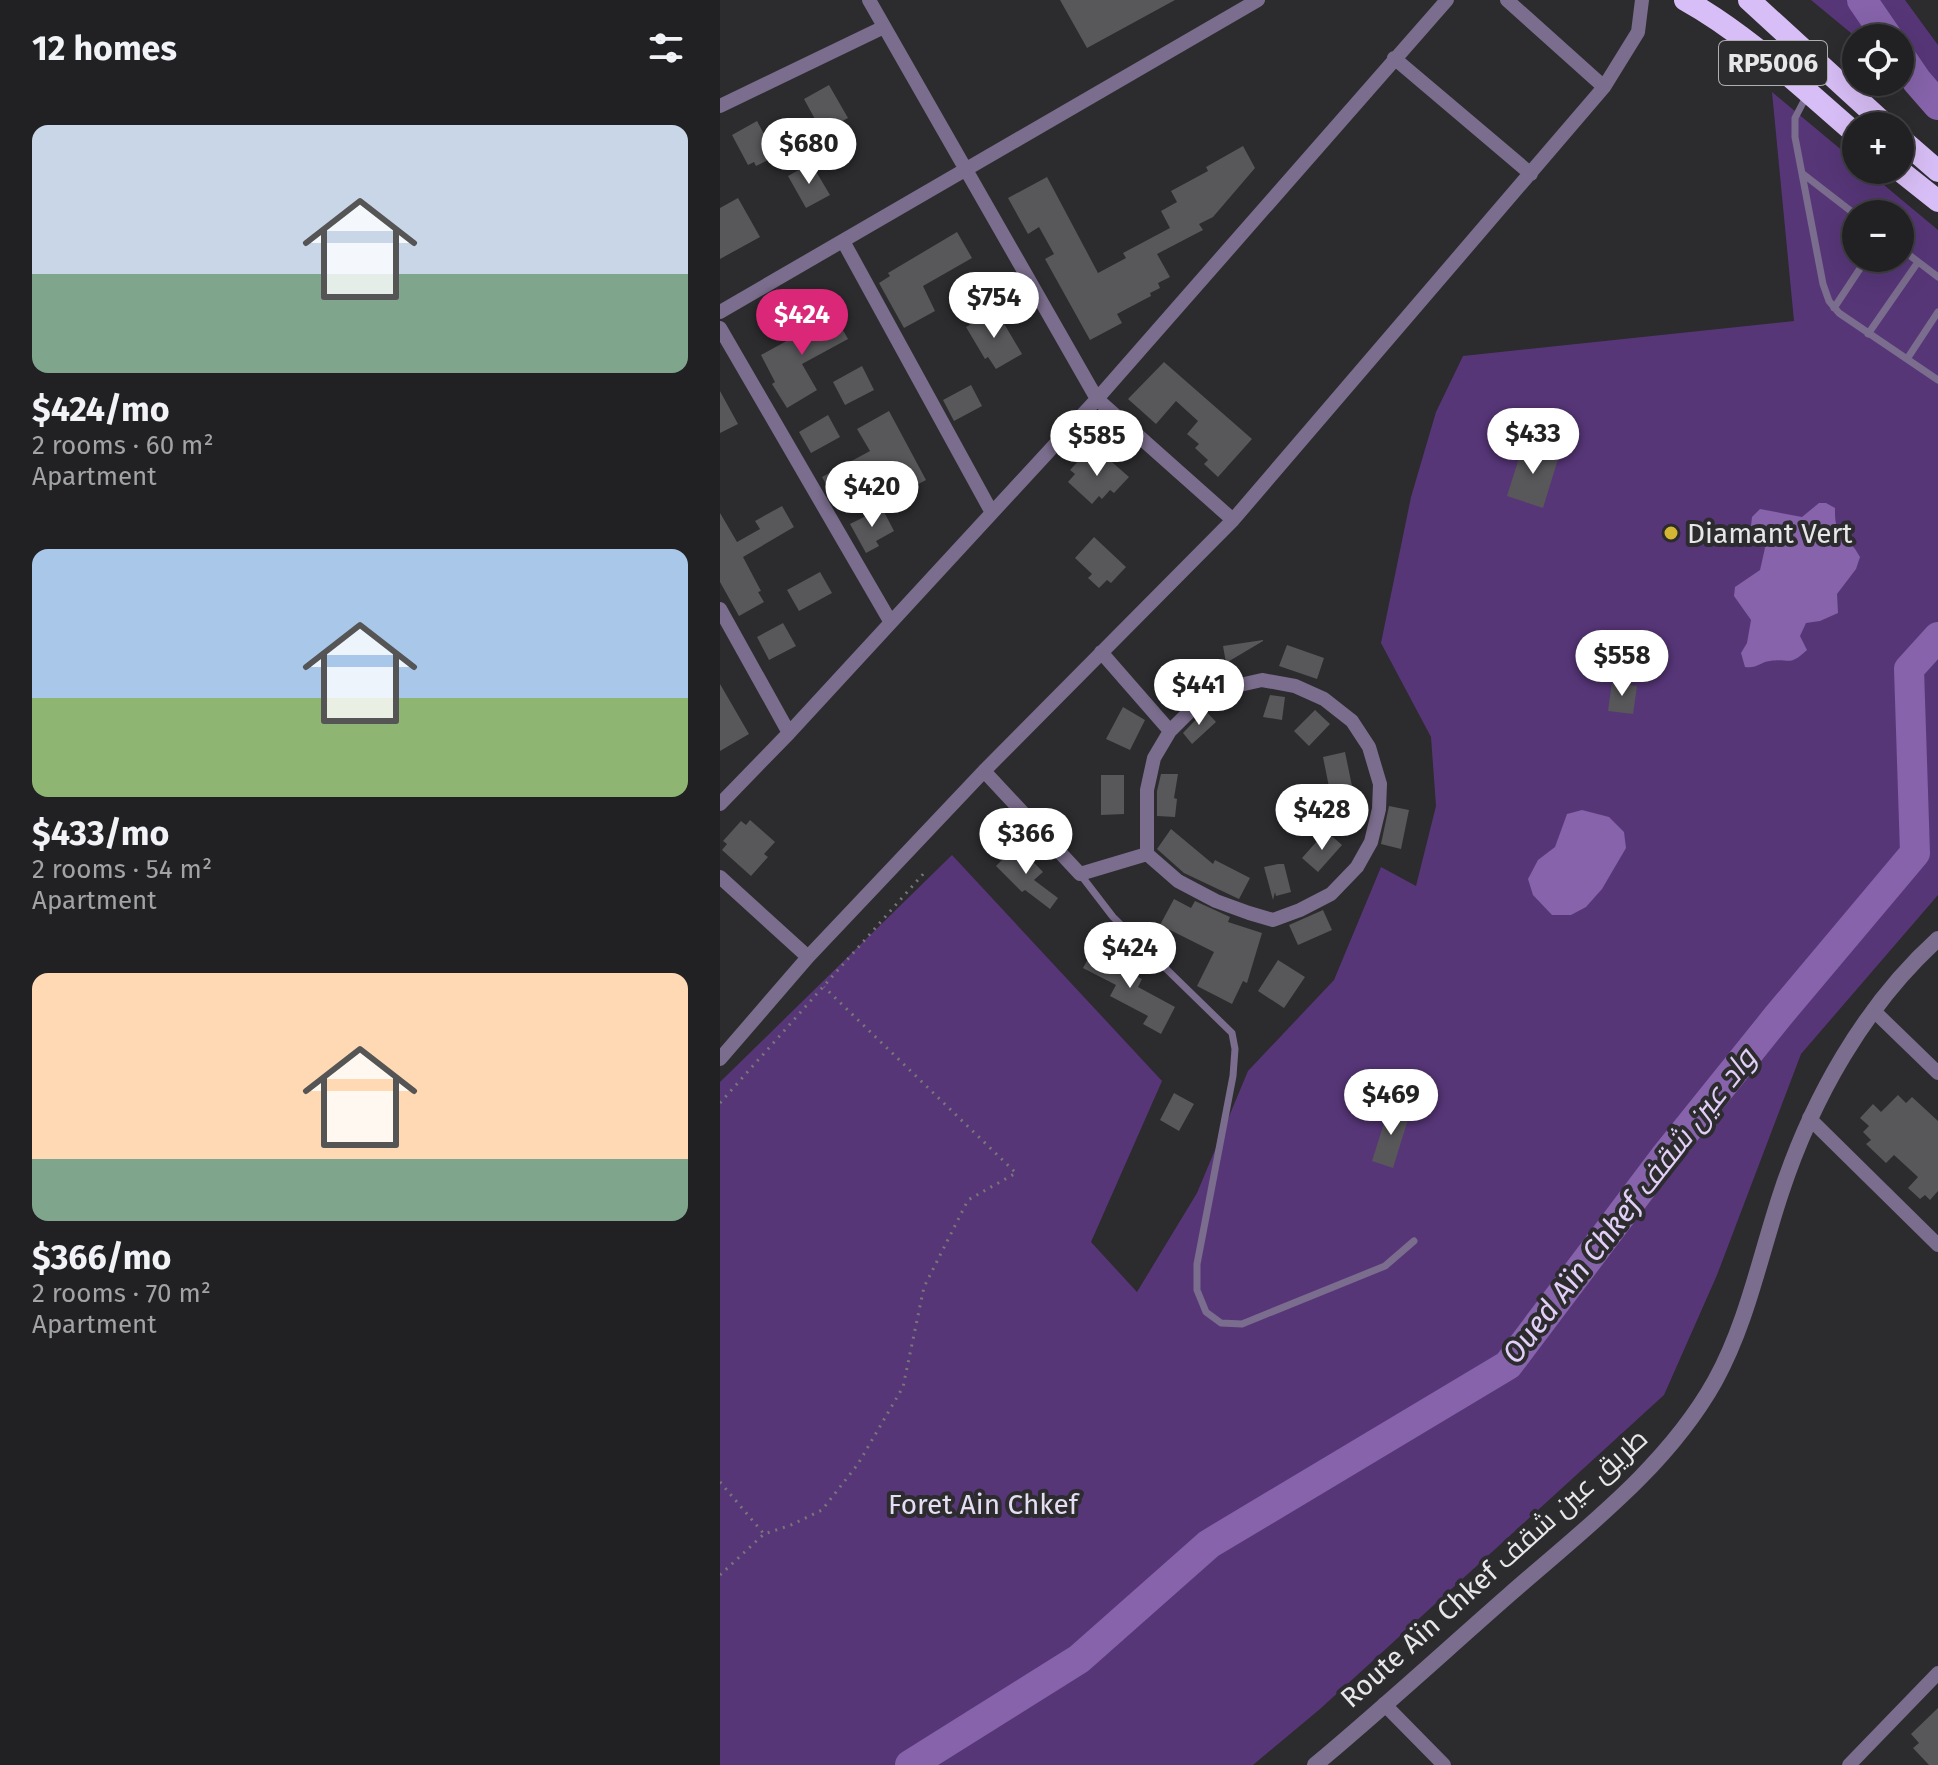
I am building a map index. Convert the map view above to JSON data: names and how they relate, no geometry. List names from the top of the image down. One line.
{"streets":{"highway":["RP5006"],"street":["Route Aïn Chkef طريق عين شقف"]},"water":["Oued Aïn Chkef واد عين شقف"],"parks":["Foret Ain Chkef"],"places":["Diamant Vert"],"page":{"heading":"12 homes","map_buttons":["+","−"],"list":[{"name":"$424/mo","note":"2 rooms · 60 m² · Apartment"},{"name":"$433/mo","note":"2 rooms · 54 m² · Apartment"},{"name":"$366/mo","note":"2 rooms · 70 m² · Apartment"}],"price":["$680","$754","$424","$433","$585","$420","$558","$441","$428","$366","$424","$469"]}}
